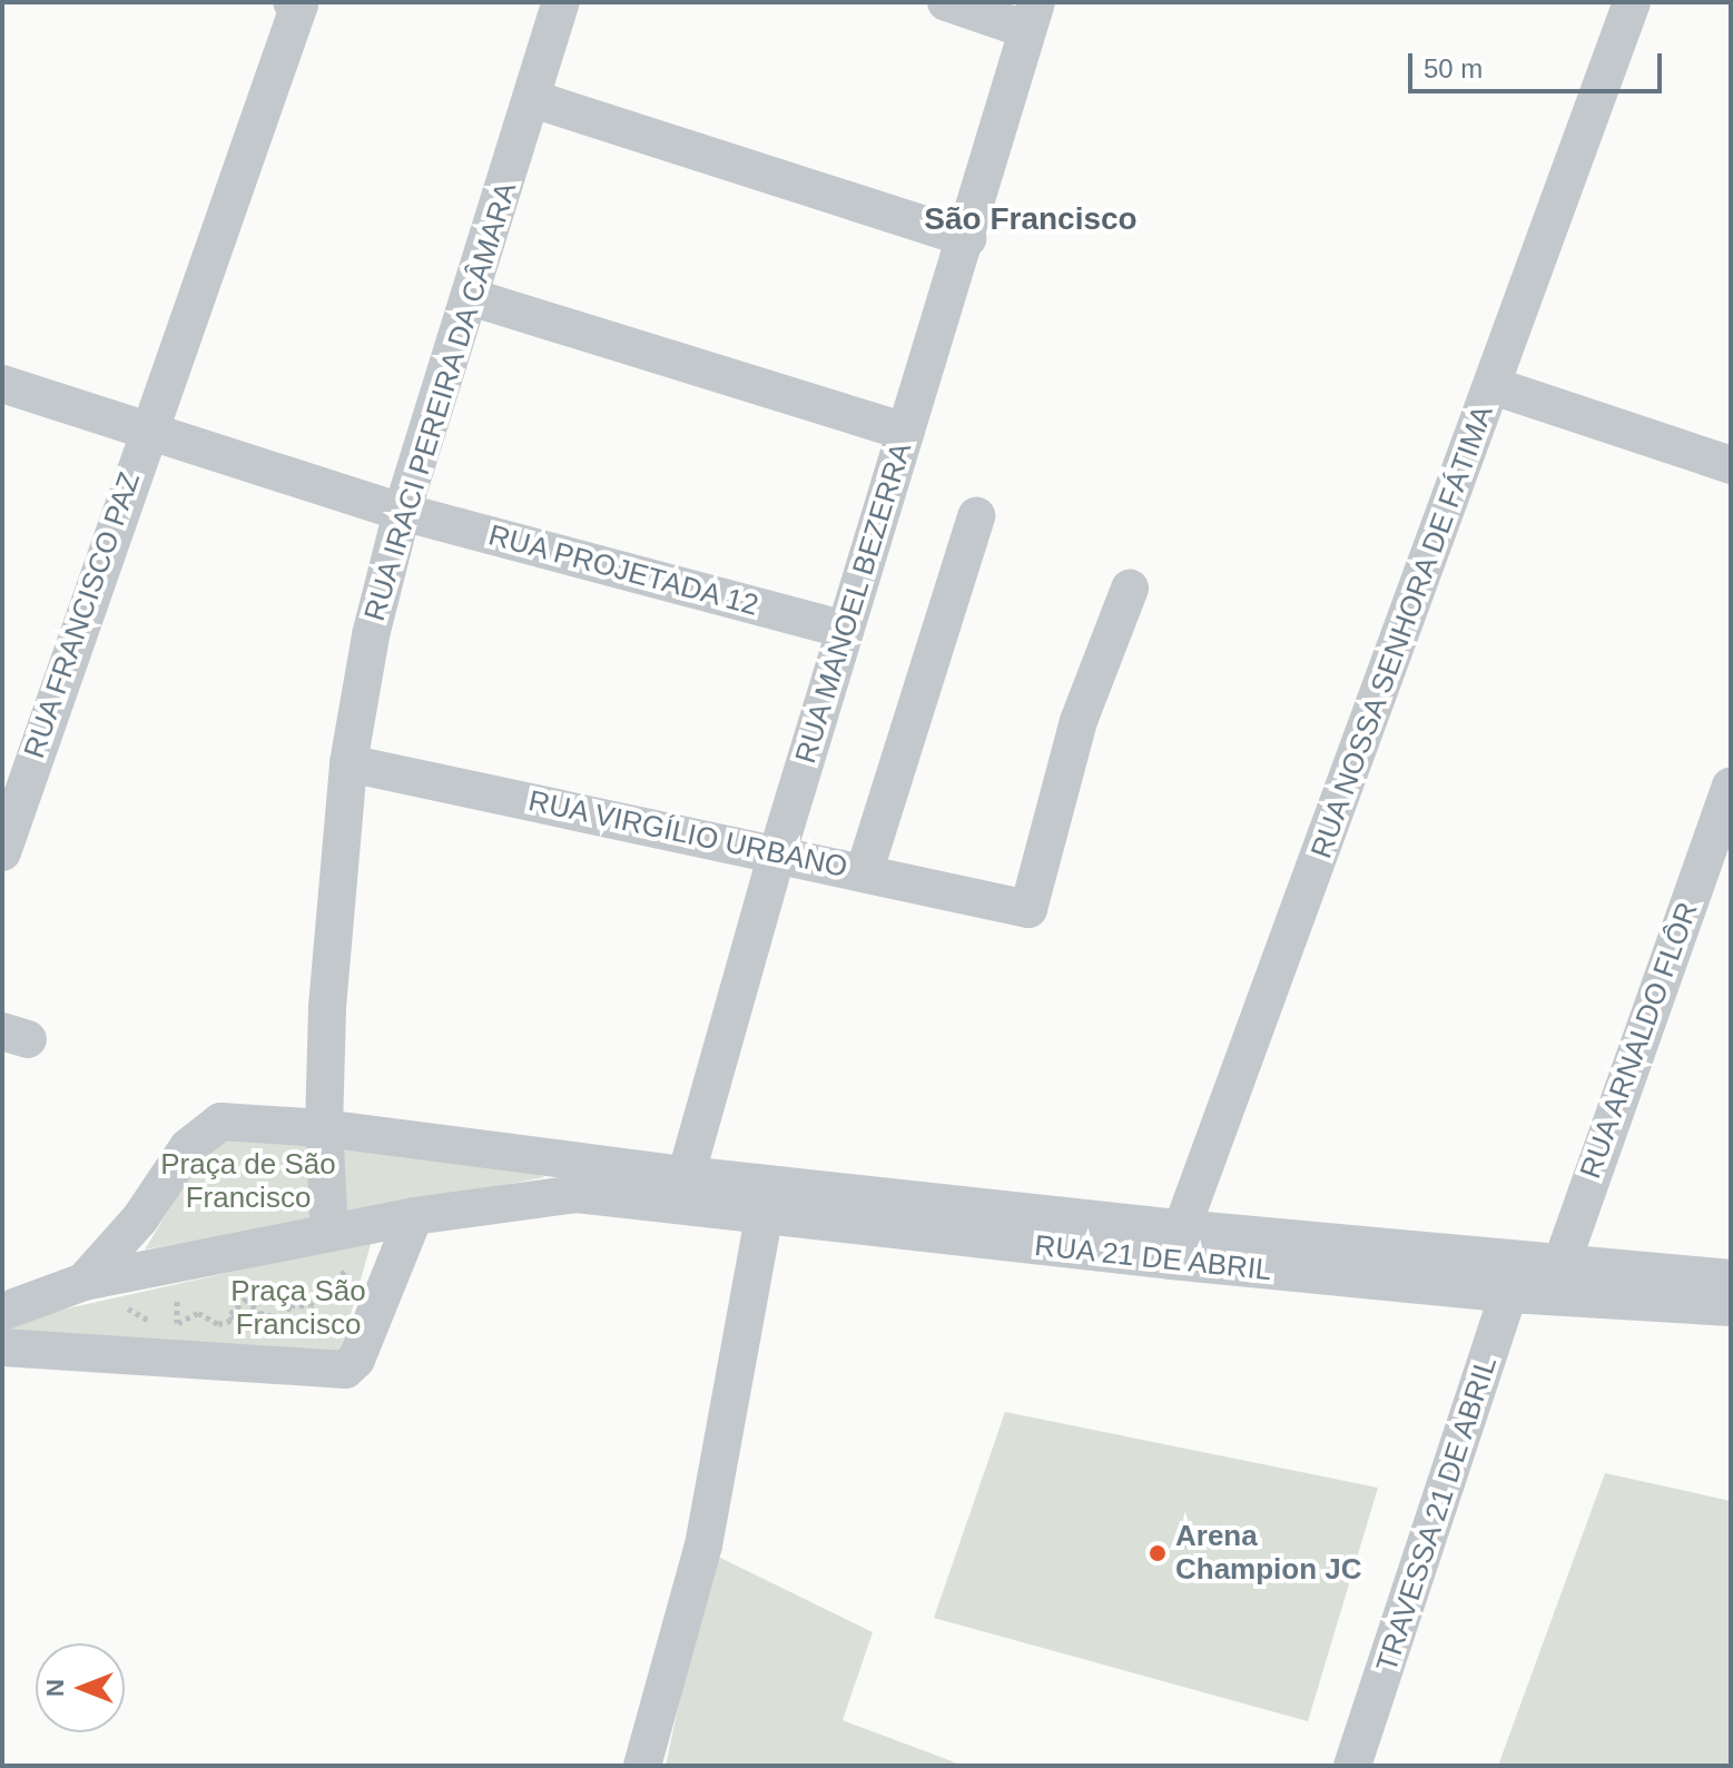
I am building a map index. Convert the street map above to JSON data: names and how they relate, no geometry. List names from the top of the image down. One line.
{"streets":{"street":["RUA IRACI PEREIRA DA CÂMARA","RUA PROJETADA 12","RUA MANOEL BEZERRA","RUA FRANCISCO PAZ","RUA NOSSA SENHORA DE FÁTIMA","RUA VIRGÍLIO URBANO","RUA ARNALDO FLÔR","RUA 21 DE ABRIL","TRAVESSA 21 DE ABRIL"]},"crossings":[["RUA IRACI PEREIRA DA CÂMARA","RUA PROJETADA 12"],["RUA IRACI PEREIRA DA CÂMARA","RUA VIRGÍLIO URBANO"],["RUA PROJETADA 12","RUA MANOEL BEZERRA"],["RUA PROJETADA 12","RUA FRANCISCO PAZ"],["RUA MANOEL BEZERRA","RUA VIRGÍLIO URBANO"],["RUA MANOEL BEZERRA","RUA 21 DE ABRIL"],["RUA NOSSA SENHORA DE FÁTIMA","RUA 21 DE ABRIL"],["RUA ARNALDO FLÔR","RUA 21 DE ABRIL"],["RUA 21 DE ABRIL","TRAVESSA 21 DE ABRIL"]],"districts":["São Francisco"],"parks":["Praça de São Francisco","Praça São Francisco"],"places":["Arena Champion JC"],"scale_bar":"50 m","north":"left"}
